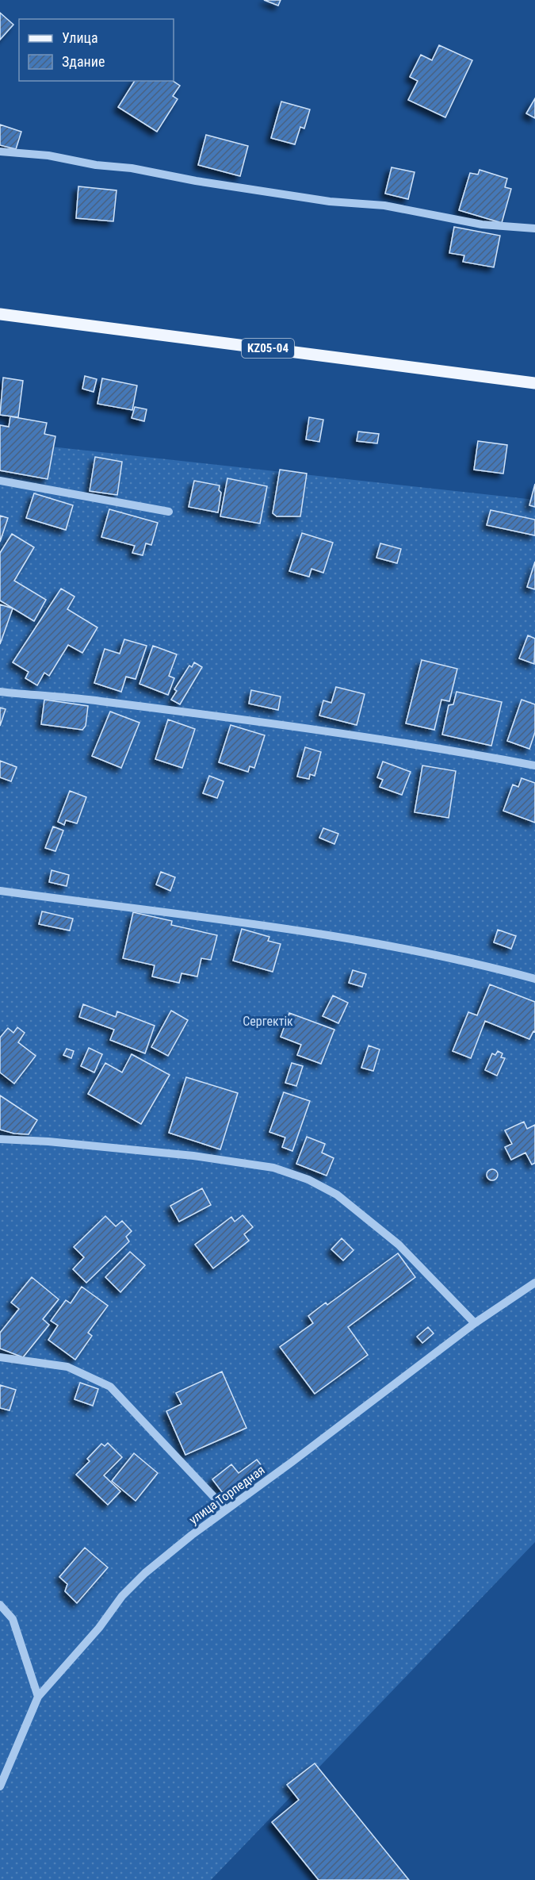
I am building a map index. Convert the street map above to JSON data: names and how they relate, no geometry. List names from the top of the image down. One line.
{"streets":{"main road":["KZ05-04"],"street":["улица Торпедная"]},"parks":["Сергектік"],"legend":["Улица","Здание"]}
